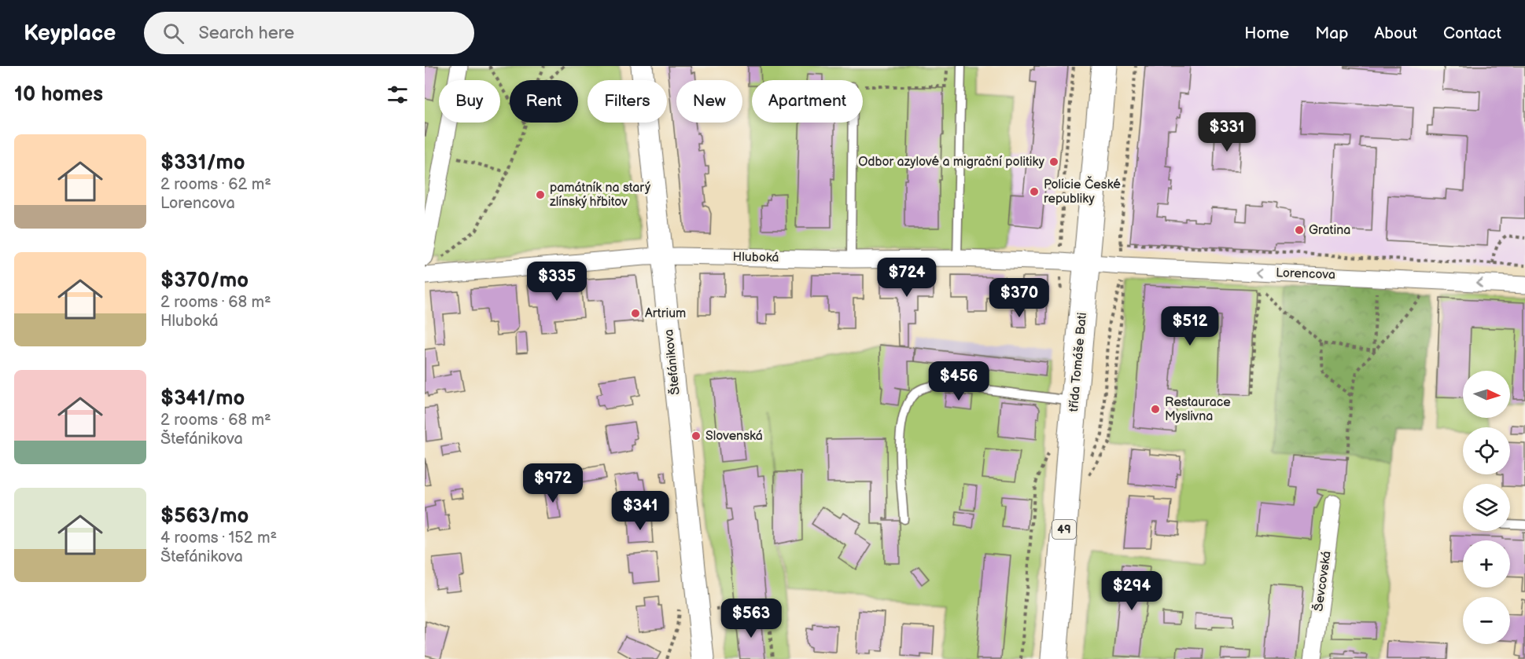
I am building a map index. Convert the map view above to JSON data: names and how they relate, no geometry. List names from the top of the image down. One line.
{"streets":{"main road":["třída Tomáše Bati","49"],"street":["Hluboká","Lorencova","Štefánikova","Ševcovská"]},"crossings":[["Hluboká","Lorencova"],["Hluboká","Štefánikova"],["Hluboká","třída Tomáše Bati"],["Lorencova","třída Tomáše Bati"]],"one_way":["Lorencova"],"places":["Odbor azylové a migrační politiky","Policie České republiky","památník na starý zlínský hřbitov","Gratina","Artrium","Restaurace Myslivna","Slovenská"],"north":"right","page":{"header":"Keyplace","search":"Search here","nav":["Home","Map","About","Contact"],"heading":"10 homes","chip":["Buy","Rent","Filters","New","Apartment"],"price":["$331","$724","$335","$370","$512","$456","$972","$341","$294","$563"],"list":[{"name":"$331/mo","note":"2 rooms · 62 m² · Lorencova"},{"name":"$370/mo","note":"2 rooms · 68 m² · Hluboká"},{"name":"$341/mo","note":"2 rooms · 68 m² · Štefánikova"},{"name":"$563/mo","note":"4 rooms · 152 m² · Štefánikova"}],"map_buttons":["+","−"]}}
